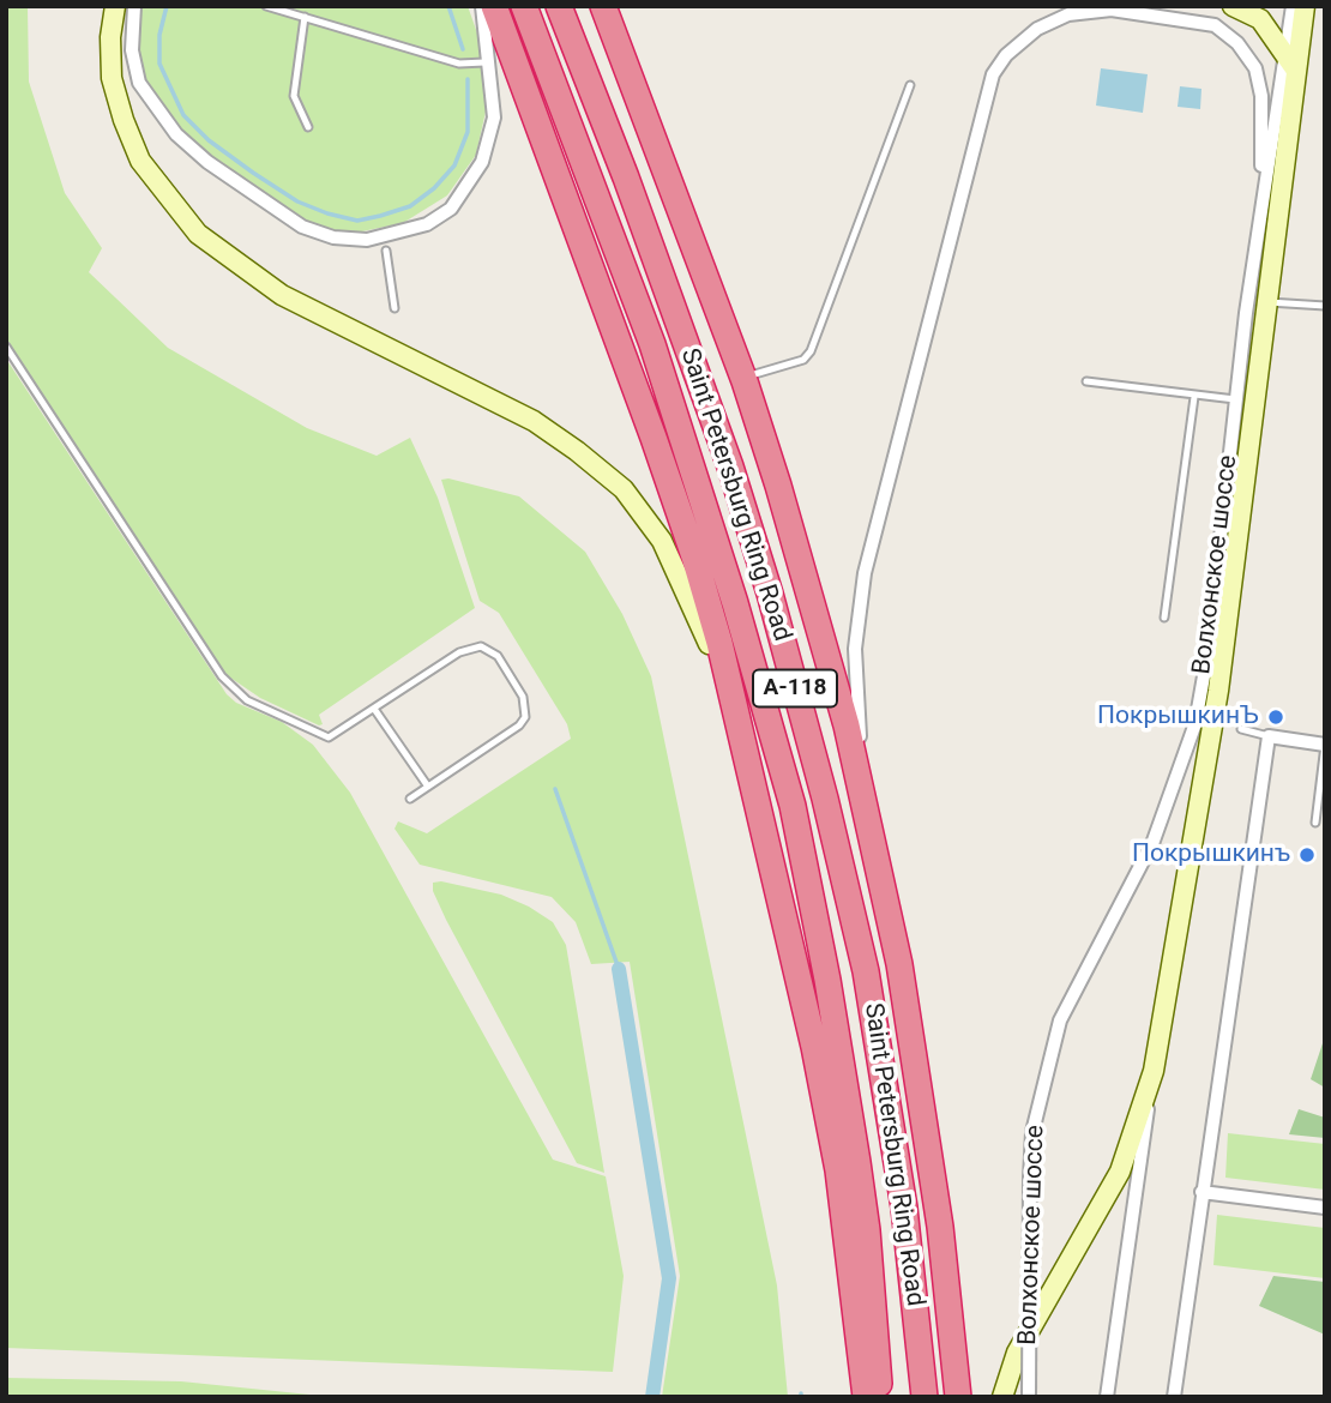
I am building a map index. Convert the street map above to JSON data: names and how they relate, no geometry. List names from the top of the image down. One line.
{"streets":{"highway":["Saint Petersburg Ring Road","А-118"],"main road":["Волхонское шоссе"]},"places":["ПокрышкинЪ","Покрышкинъ"]}
